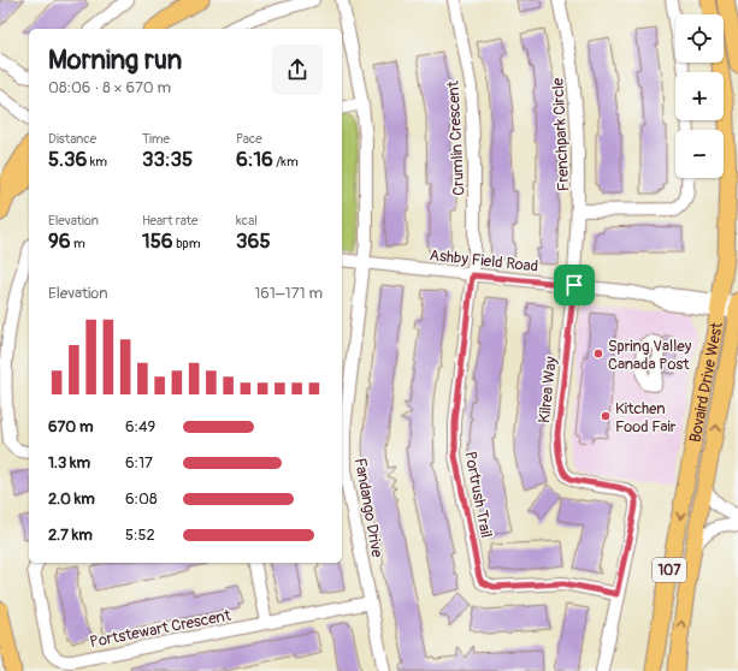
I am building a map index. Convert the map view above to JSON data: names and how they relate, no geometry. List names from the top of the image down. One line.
{"streets":{"main road":["Bovaird Drive West","107"],"street":["Frenchpark Circle","Crumlin Crescent","Ashby Field Road","Kilrea Way","Portrush Trail","Fandango Drive","Portstewart Crescent"]},"crossings":[["Frenchpark Circle","Ashby Field Road"],["Frenchpark Circle","Kilrea Way"],["Crumlin Crescent","Ashby Field Road"],["Crumlin Crescent","Portrush Trail"],["Ashby Field Road","Bovaird Drive West"],["Ashby Field Road","Kilrea Way"],["Ashby Field Road","Portrush Trail"],["Ashby Field Road","Fandango Drive"],["Kilrea Way","Portrush Trail"],["Fandango Drive","Portstewart Crescent"]],"places":["Spring Valley Canada Post","Kitchen Food Fair"],"page":{"map_buttons":["+","−"],"heading":["Morning run","08:06 · 8 × 670 m"],"stats":[["Distance","5.36 km"],["Time","33:35"],["Pace","6:16 /km"],["Elevation","96 m"],["Heart rate","156 bpm"],["kcal","365"]],"chart":["Elevation","161–171 m"],"list":[{"name":"670 m","note":"6:49"},{"name":"1.3 km","note":"6:17"},{"name":"2.0 km","note":"6:08"},{"name":"2.7 km","note":"5:52"}]}}
